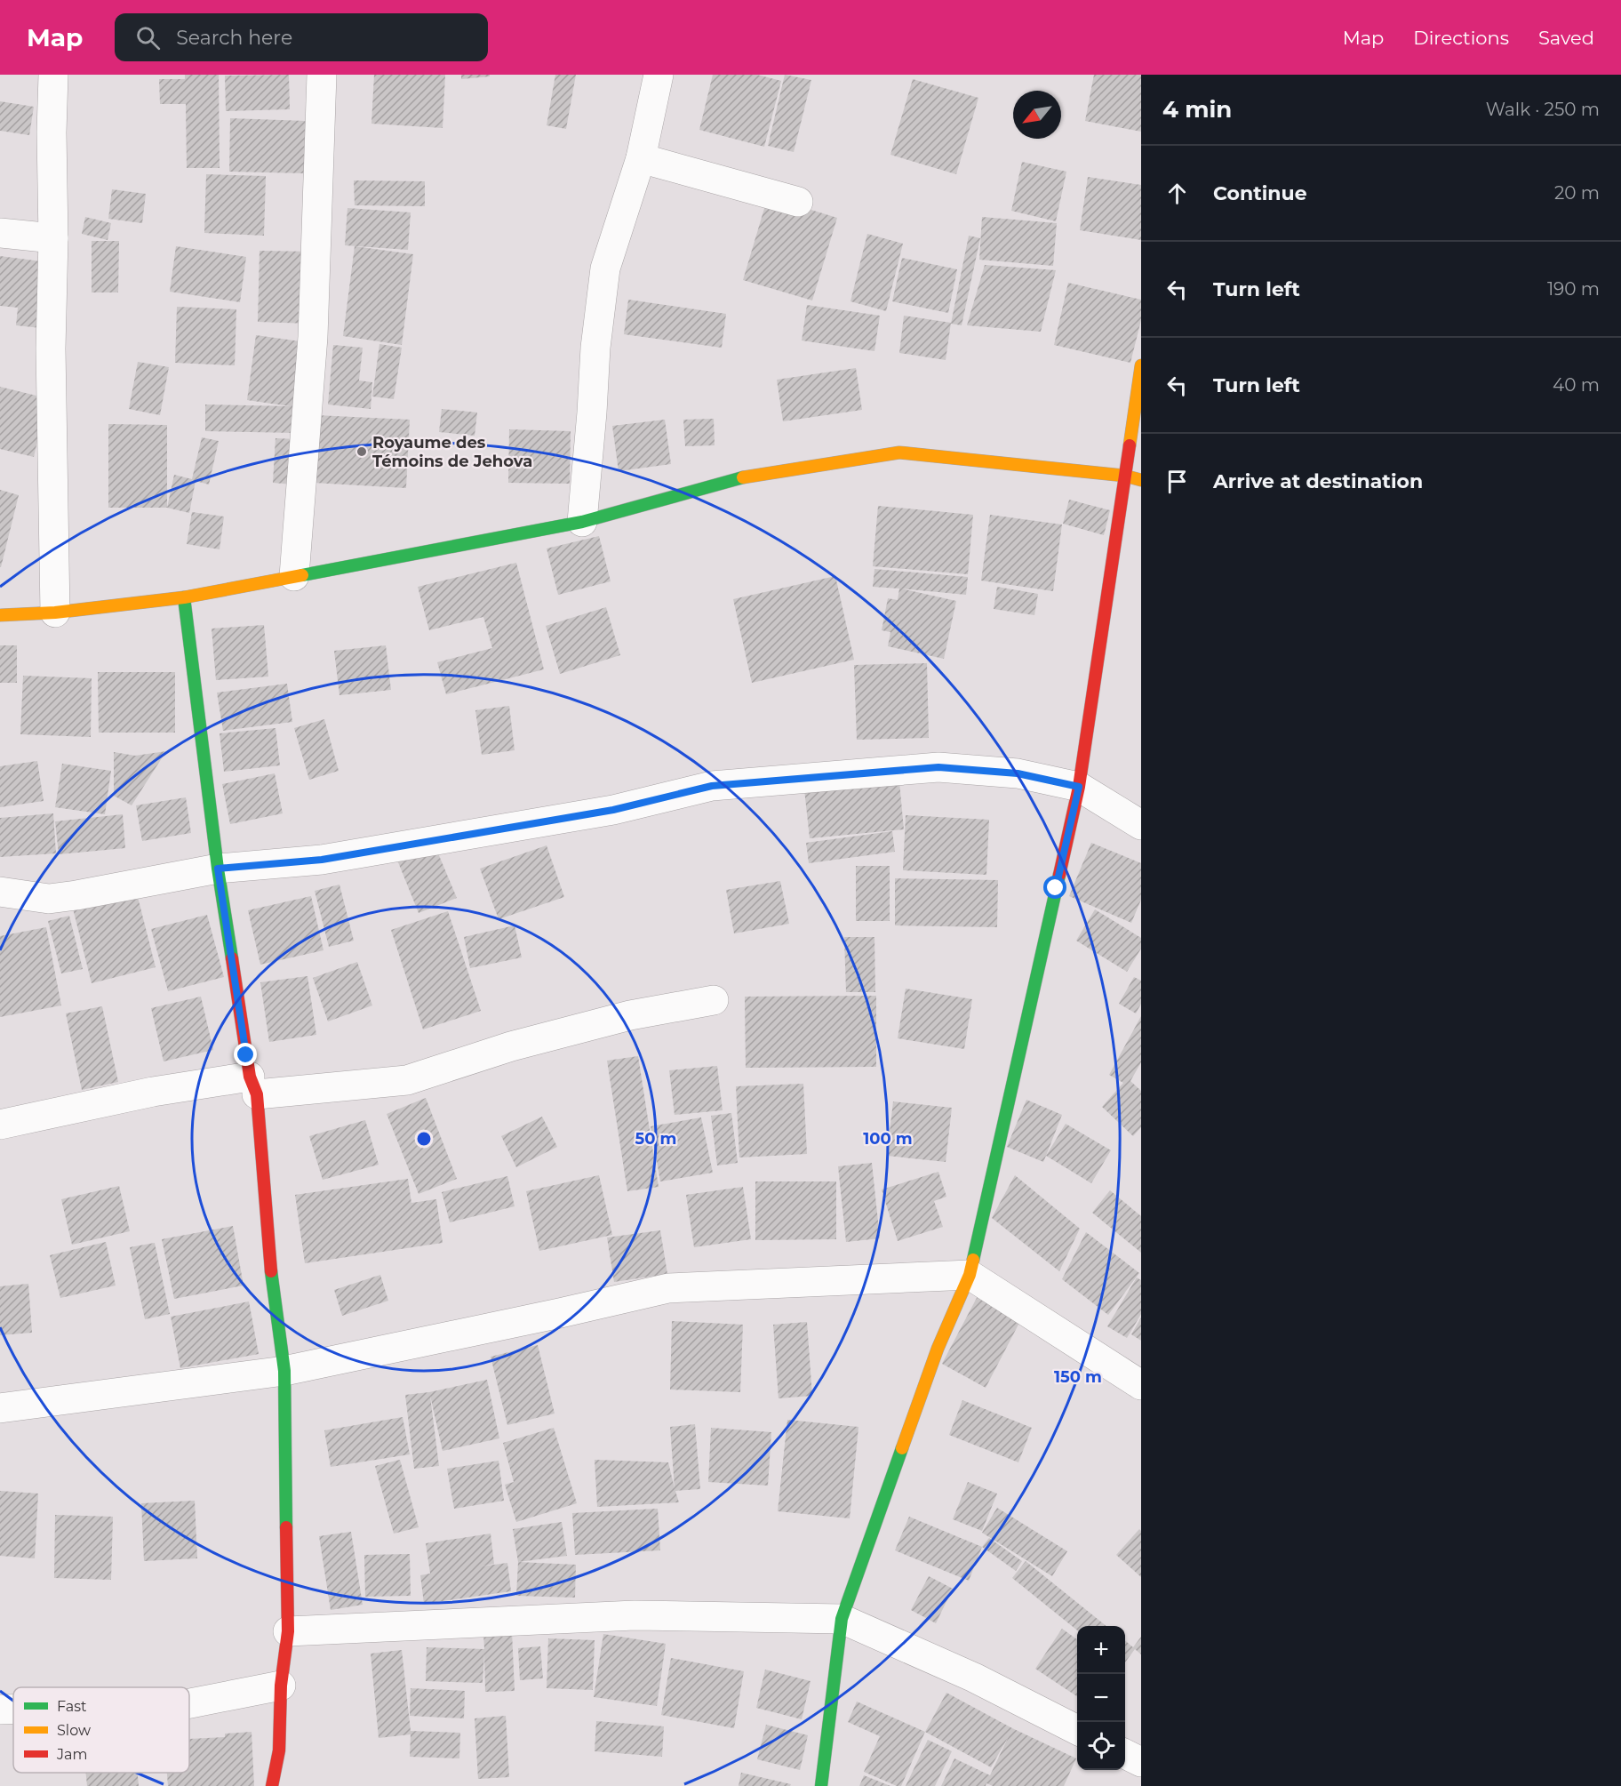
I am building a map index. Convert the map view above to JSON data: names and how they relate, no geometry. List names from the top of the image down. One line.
{"places":["Royaume des Témoins de Jehova"],"legend":["Fast","Slow","Jam"],"north":"bottom left","page":{"header":"Map","search":"Search here","nav":["Map","Directions","Saved"],"heading":["4 min","Walk · 250 m"],"list":[["Continue","20 m"],["Turn left","190 m"],["Turn left","40 m"],"Arrive at destination"],"map_buttons":["+","−"]},"rings":["50 m","100 m","150 m"]}
